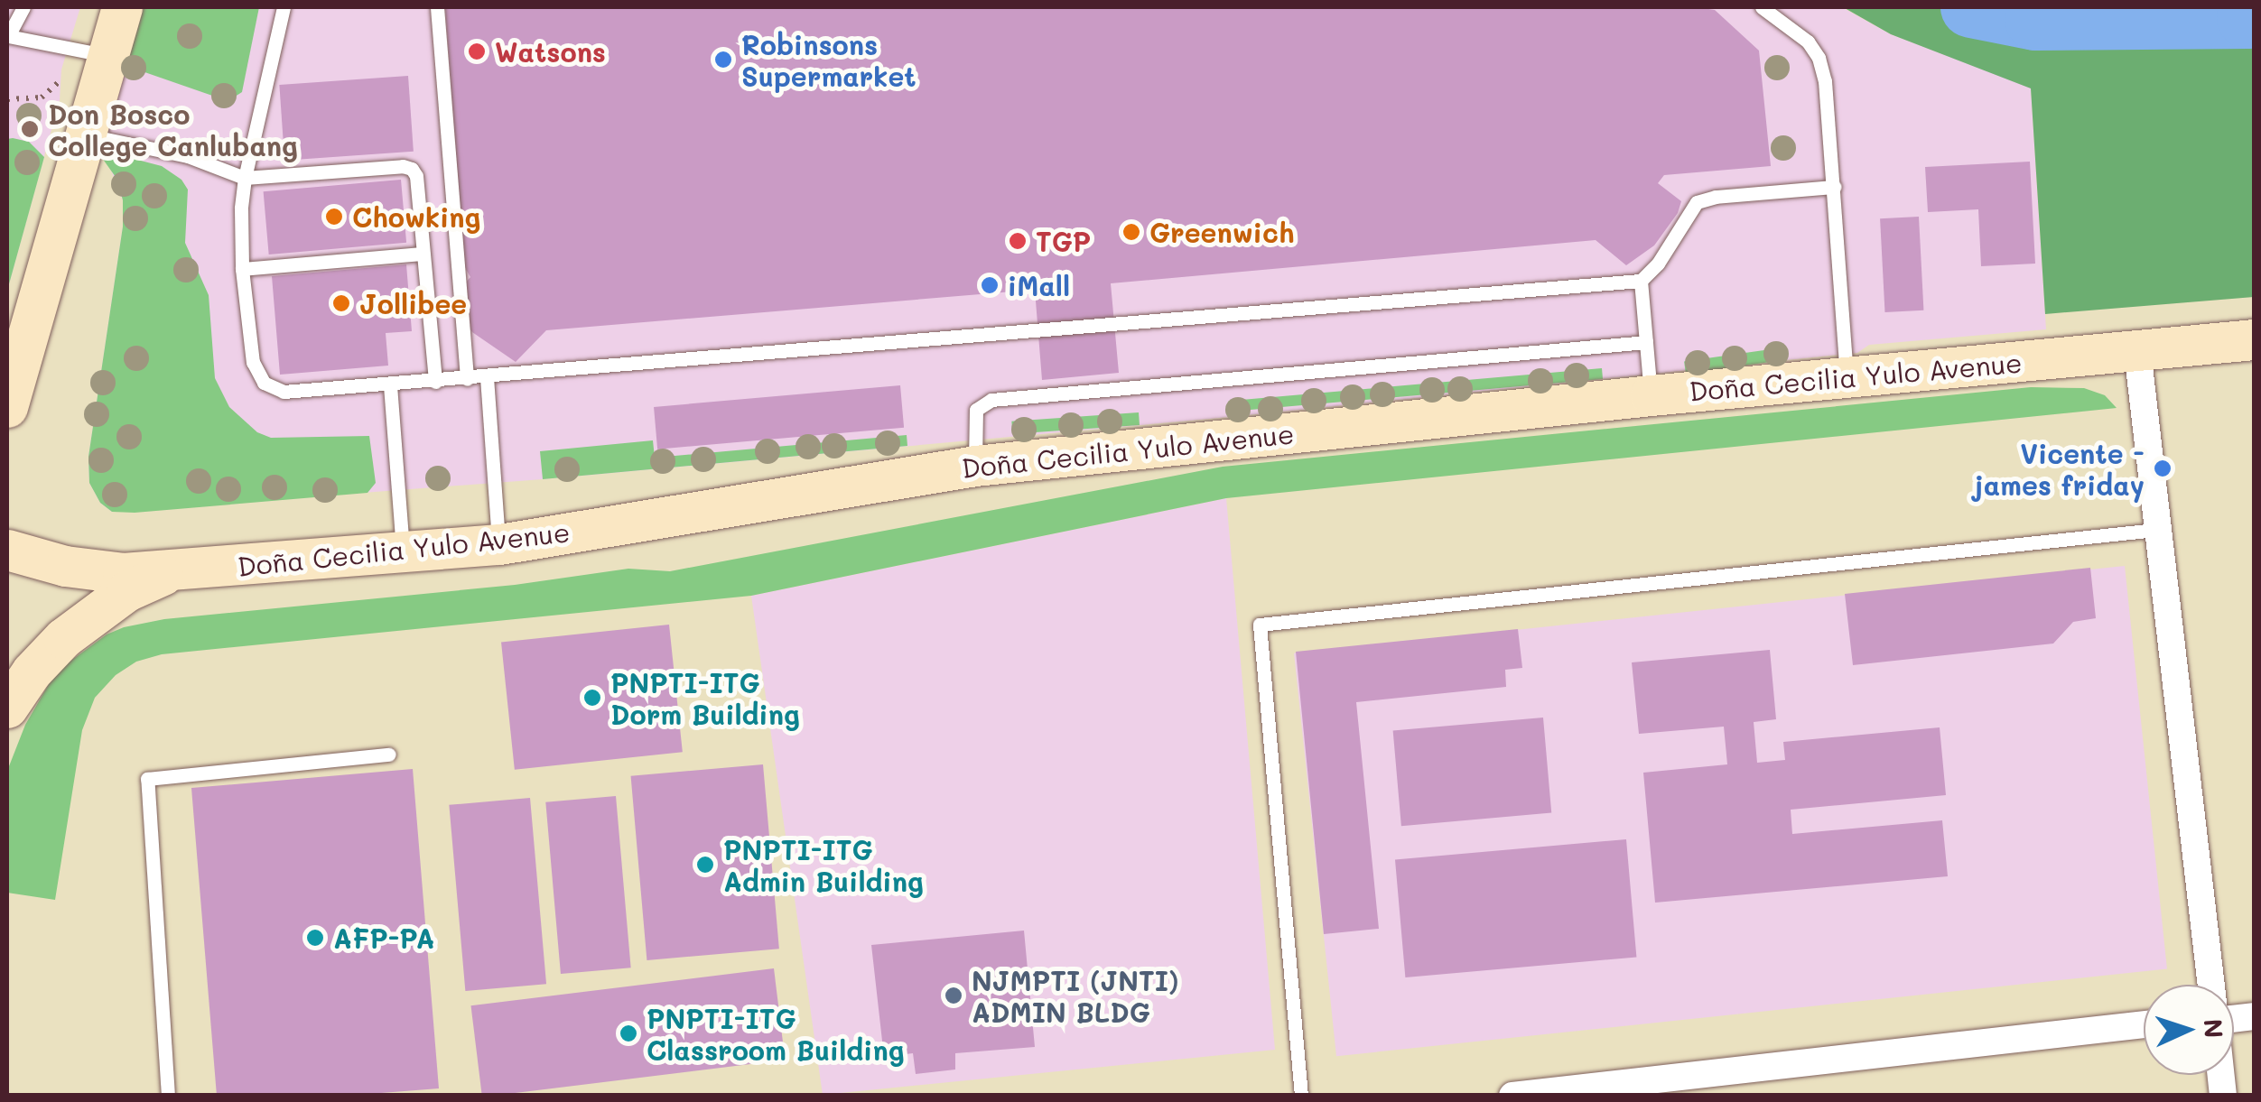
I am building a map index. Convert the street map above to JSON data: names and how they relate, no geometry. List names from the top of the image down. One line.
{"streets":{"main road":["Doña Cecilia Yulo Avenue"]},"places":["Watsons","Robinsons Supermarket","Don Bosco College Canlubang","Chowking","Greenwich","TGP","iMall","Jollibee","Vicente - james friday","PNPTI-ITG Dorm Building","PNPTI-ITG Admin Building","AFP-PA","NJMPTI (JNTI) ADMIN BLDG","PNPTI-ITG Classroom Building"],"north":"right"}
